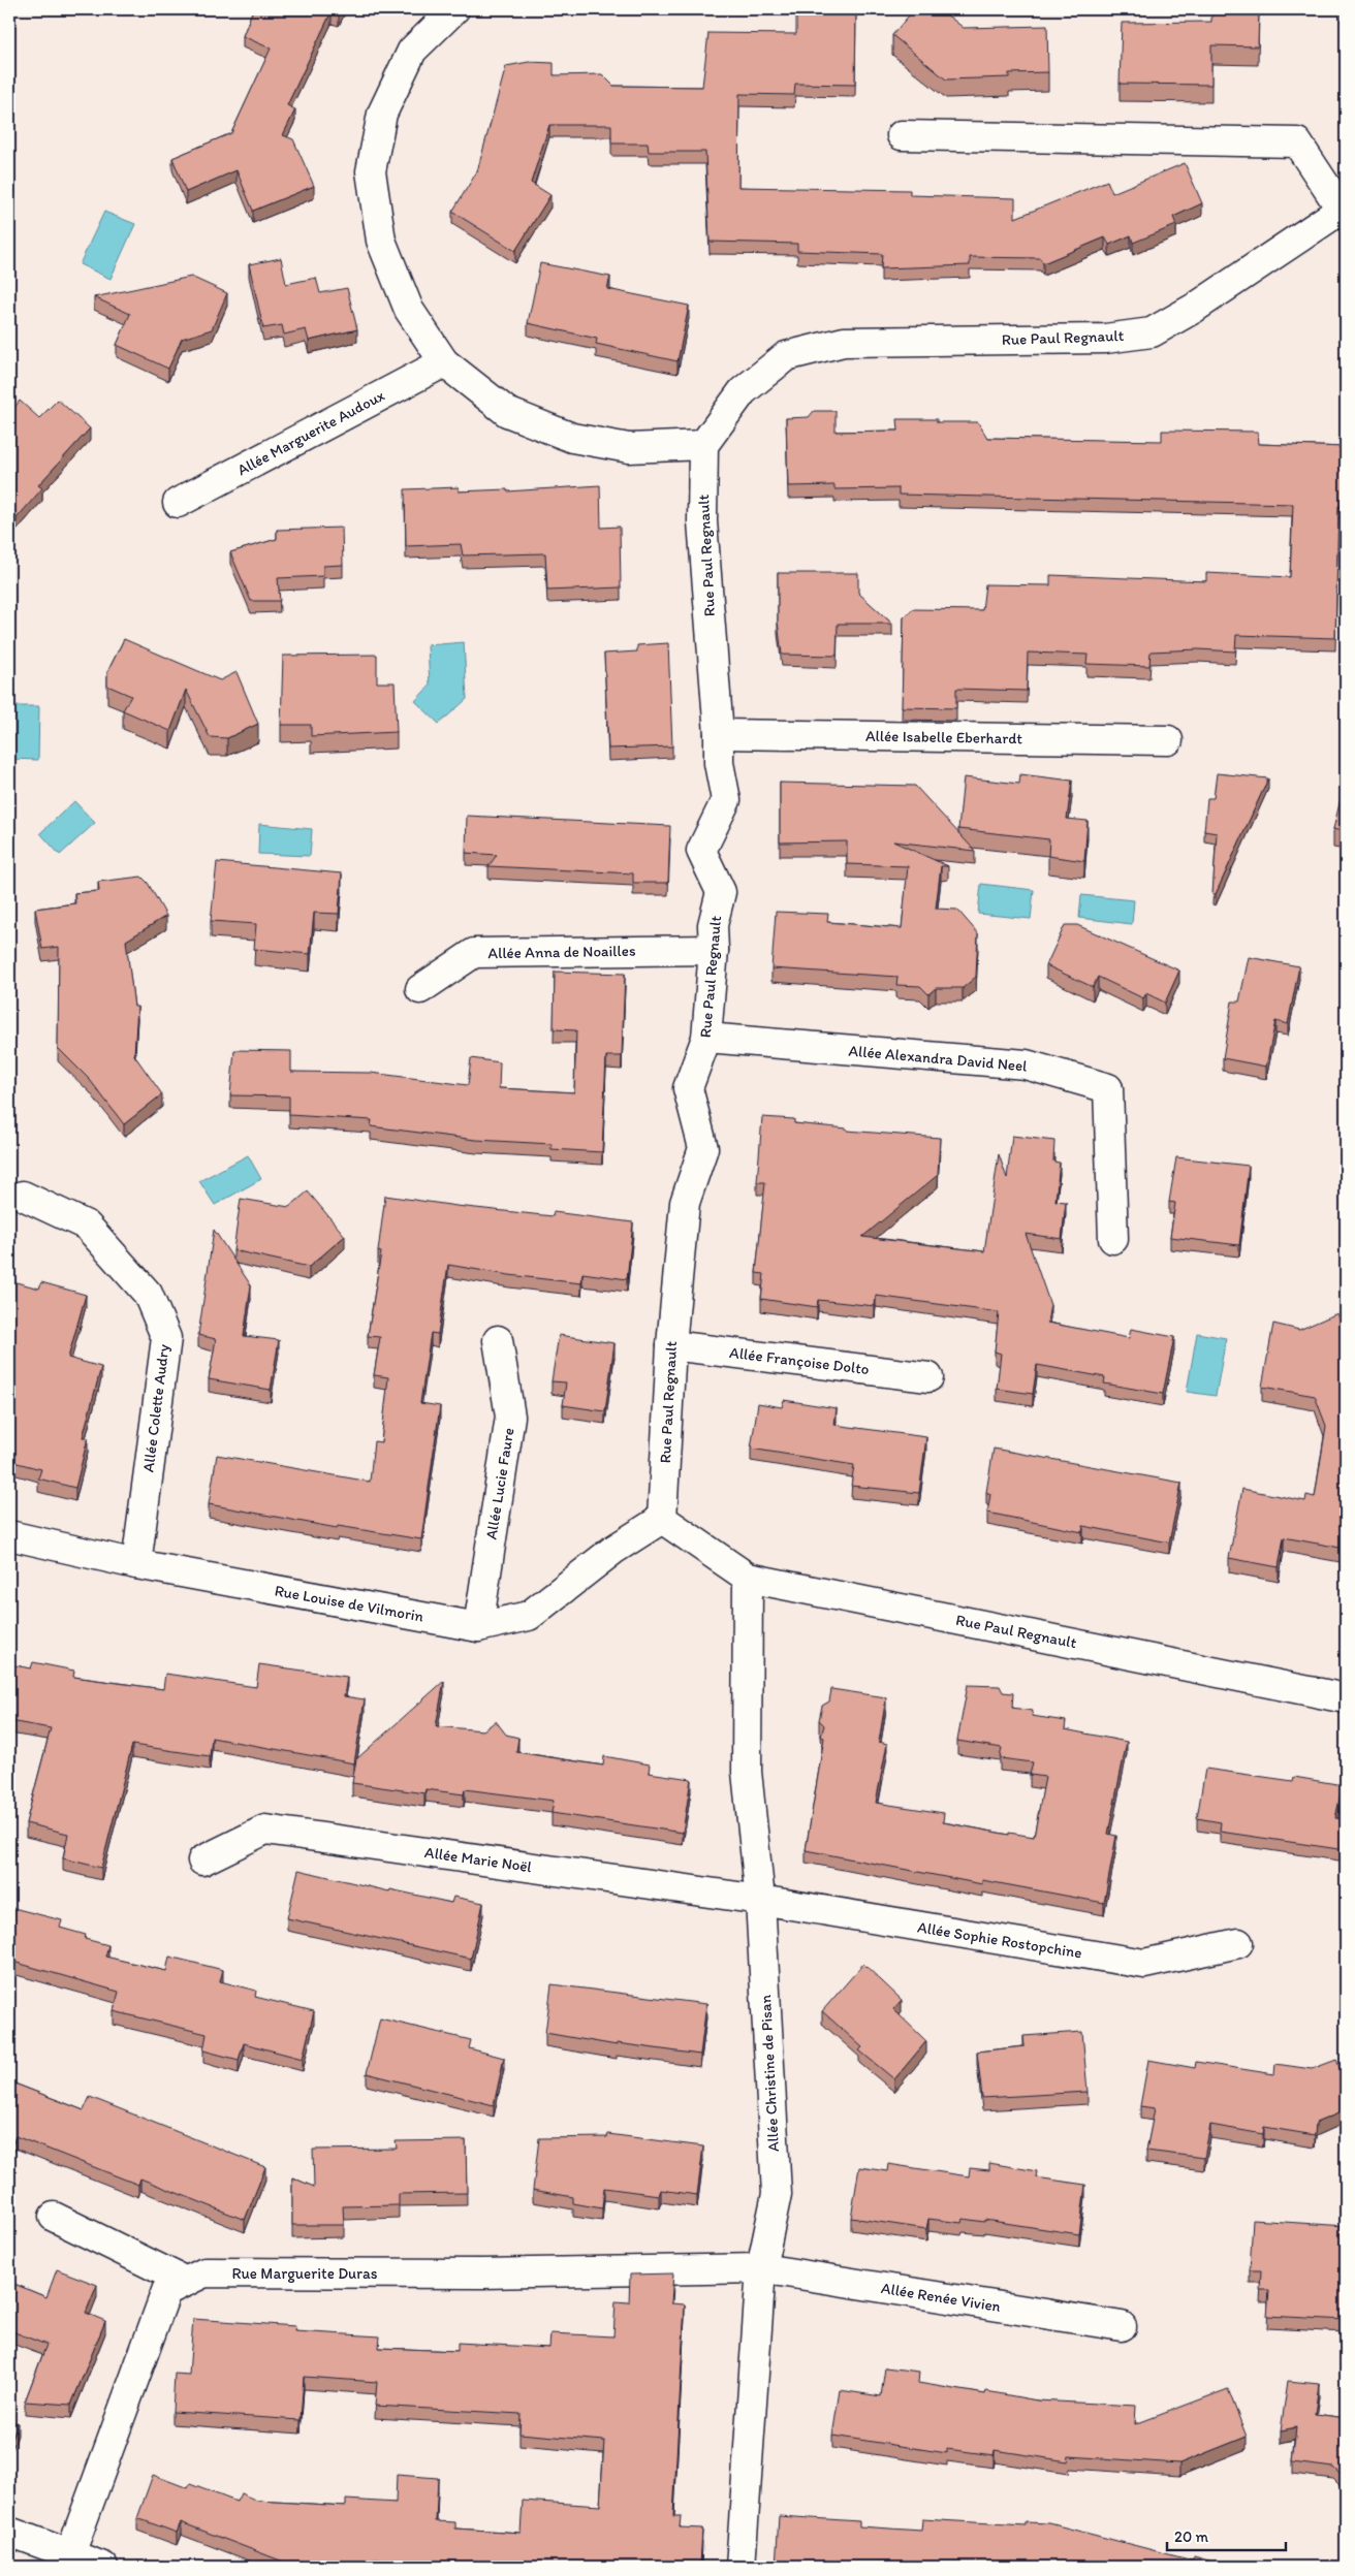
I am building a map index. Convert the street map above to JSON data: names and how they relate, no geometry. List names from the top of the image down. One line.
{"streets":{"street":["Rue Paul Regnault","Allée Marguerite Audoux","Allée Isabelle Eberhardt","Allée Anna de Noailles","Allée Alexandra David Neel","Allée Françoise Dolto","Allée Colette Audry","Allée Lucie Faure","Rue Louise de Vilmorin","Allée Marie Noël","Allée Sophie Rostopchine","Allée Christine de Pisan","Rue Marguerite Duras","Allée Renée Vivien"]},"crossings":[["Rue Paul Regnault","Allée Isabelle Eberhardt"],["Rue Paul Regnault","Allée Anna de Noailles"],["Rue Paul Regnault","Allée Alexandra David Neel"],["Rue Paul Regnault","Allée Françoise Dolto"],["Rue Paul Regnault","Rue Louise de Vilmorin"],["Rue Paul Regnault","Allée Christine de Pisan"],["Allée Colette Audry","Rue Louise de Vilmorin"],["Allée Lucie Faure","Rue Louise de Vilmorin"],["Allée Marie Noël","Allée Sophie Rostopchine"],["Allée Marie Noël","Allée Christine de Pisan"],["Allée Sophie Rostopchine","Allée Christine de Pisan"],["Allée Christine de Pisan","Rue Marguerite Duras"],["Allée Christine de Pisan","Allée Renée Vivien"],["Rue Marguerite Duras","Allée Renée Vivien"]],"scale_bar":"20 m"}
